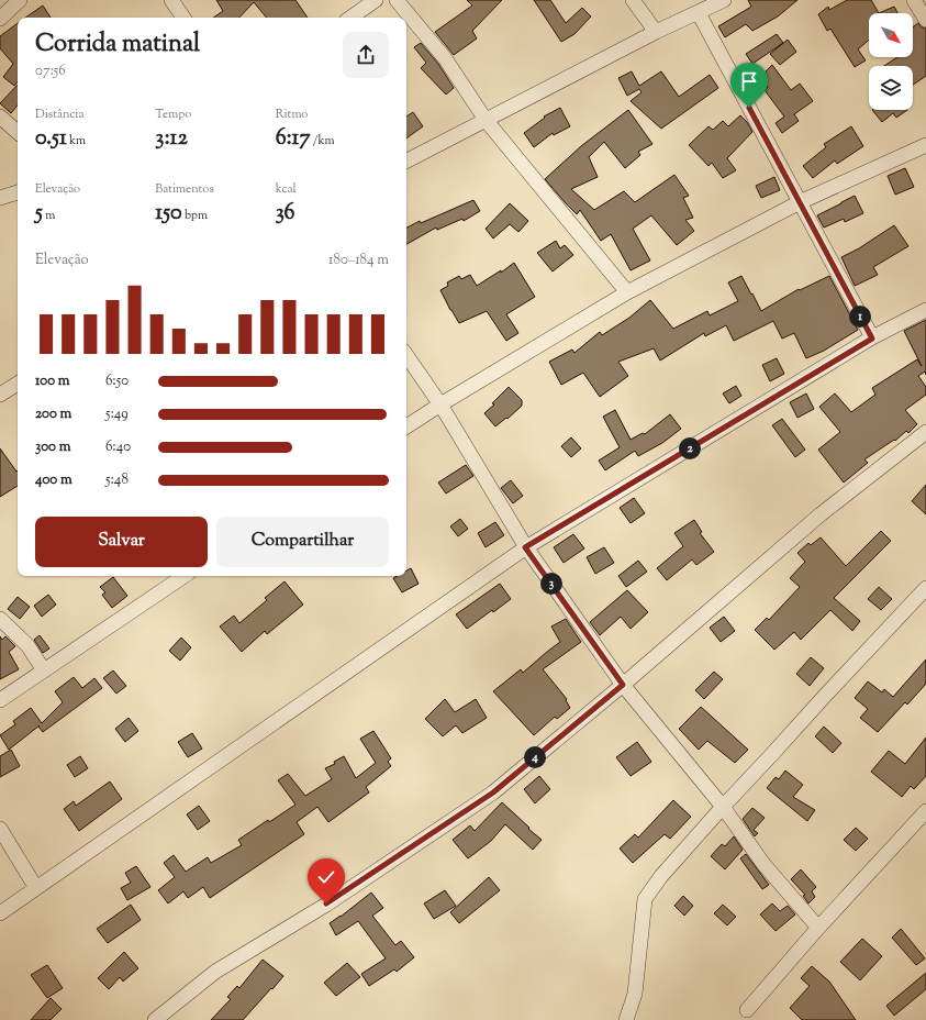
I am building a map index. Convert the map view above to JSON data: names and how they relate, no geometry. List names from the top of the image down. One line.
{"north":"bottom right","page":{"heading":["Corrida matinal","07:56"],"stats":[["Distância","0.51 km"],["Tempo","3:12"],["Ritmo","6:17 /km"],["Elevação","5 m"],["Batimentos","150 bpm"],["kcal","36"]],"chart":["Elevação","180–184 m"],"pins":["1","2","3","4"],"list":[{"name":"100 m","note":"6:50"},{"name":"200 m","note":"5:49"},{"name":"300 m","note":"6:40"},{"name":"400 m","note":"5:48"}],"buttons":["Salvar","Compartilhar"]}}
